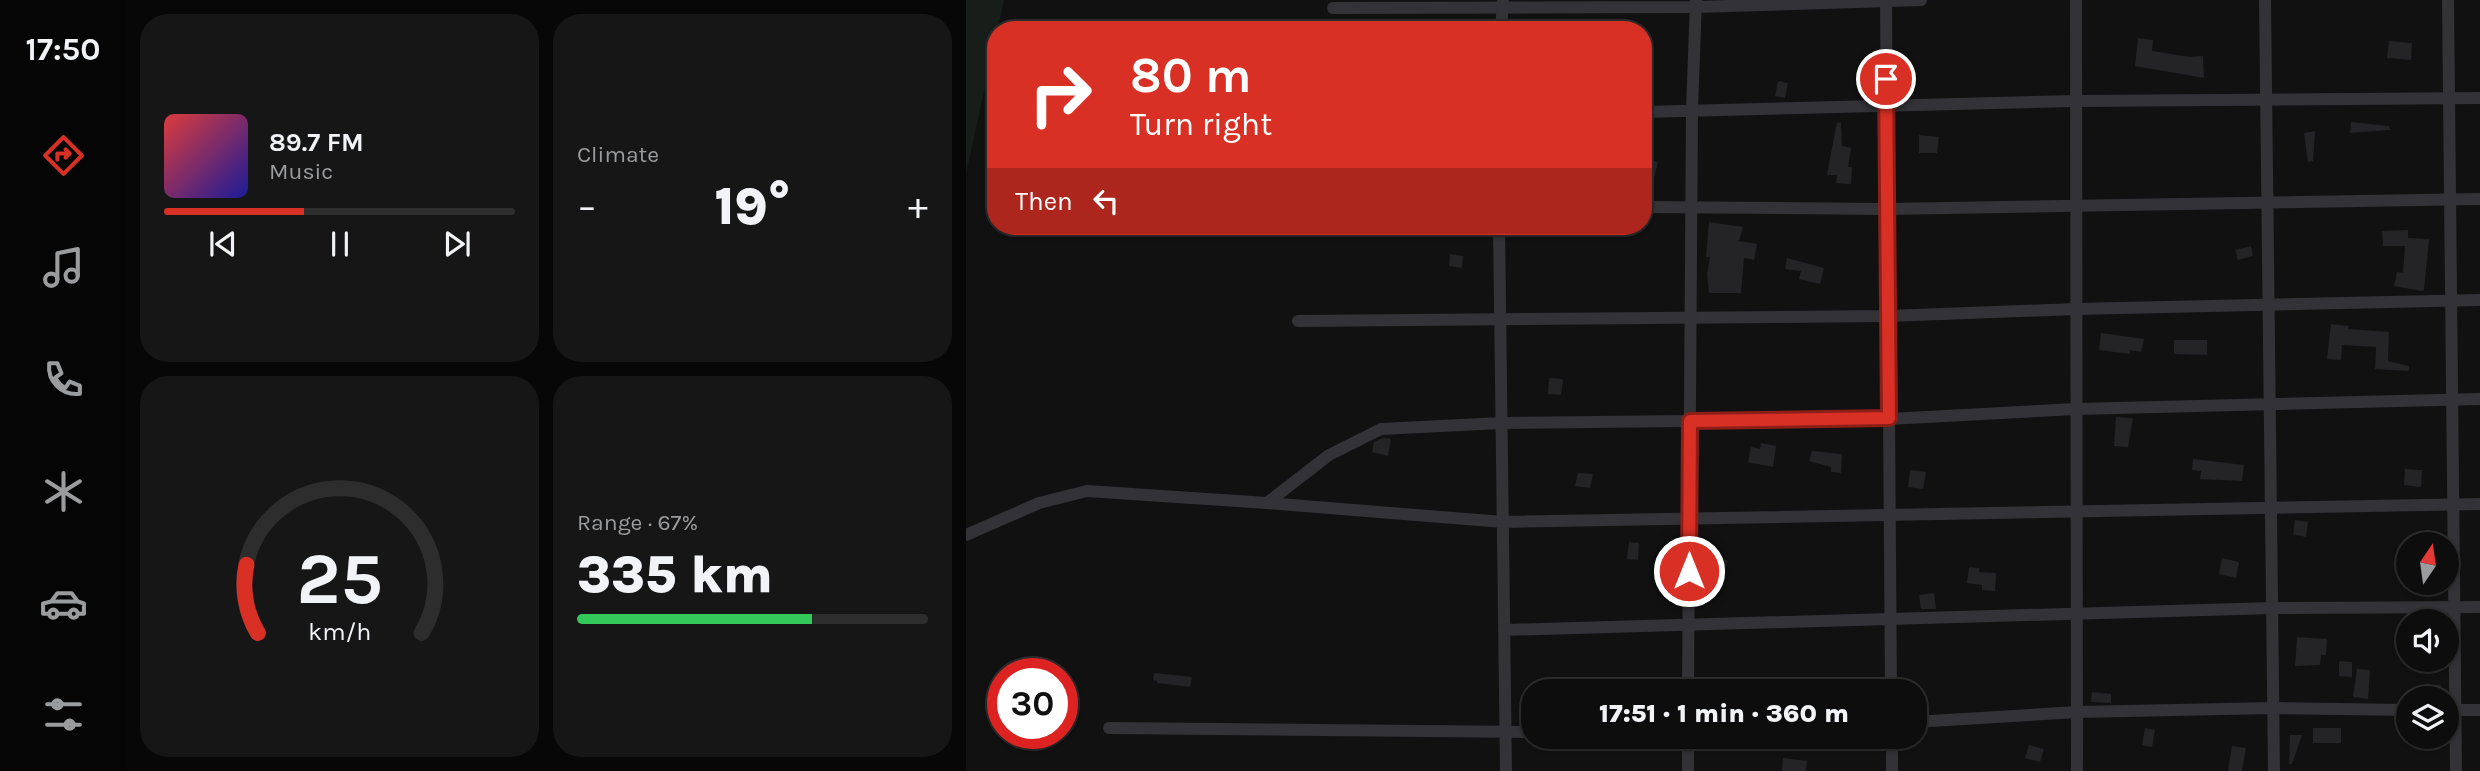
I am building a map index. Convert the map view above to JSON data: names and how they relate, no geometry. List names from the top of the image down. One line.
{"north":"top","page":{"tabs":"17:50","tile":["Climate",["Range · 67%","335 km"]],"turn":["80 m","Turn right"],"song":["89.7 FM","Music"],"then":"Then","heat":["−","19°","+"],"limit":"30","trip":"17:51 · 1 min · 360 m","gauge":["25","km/h"]}}
